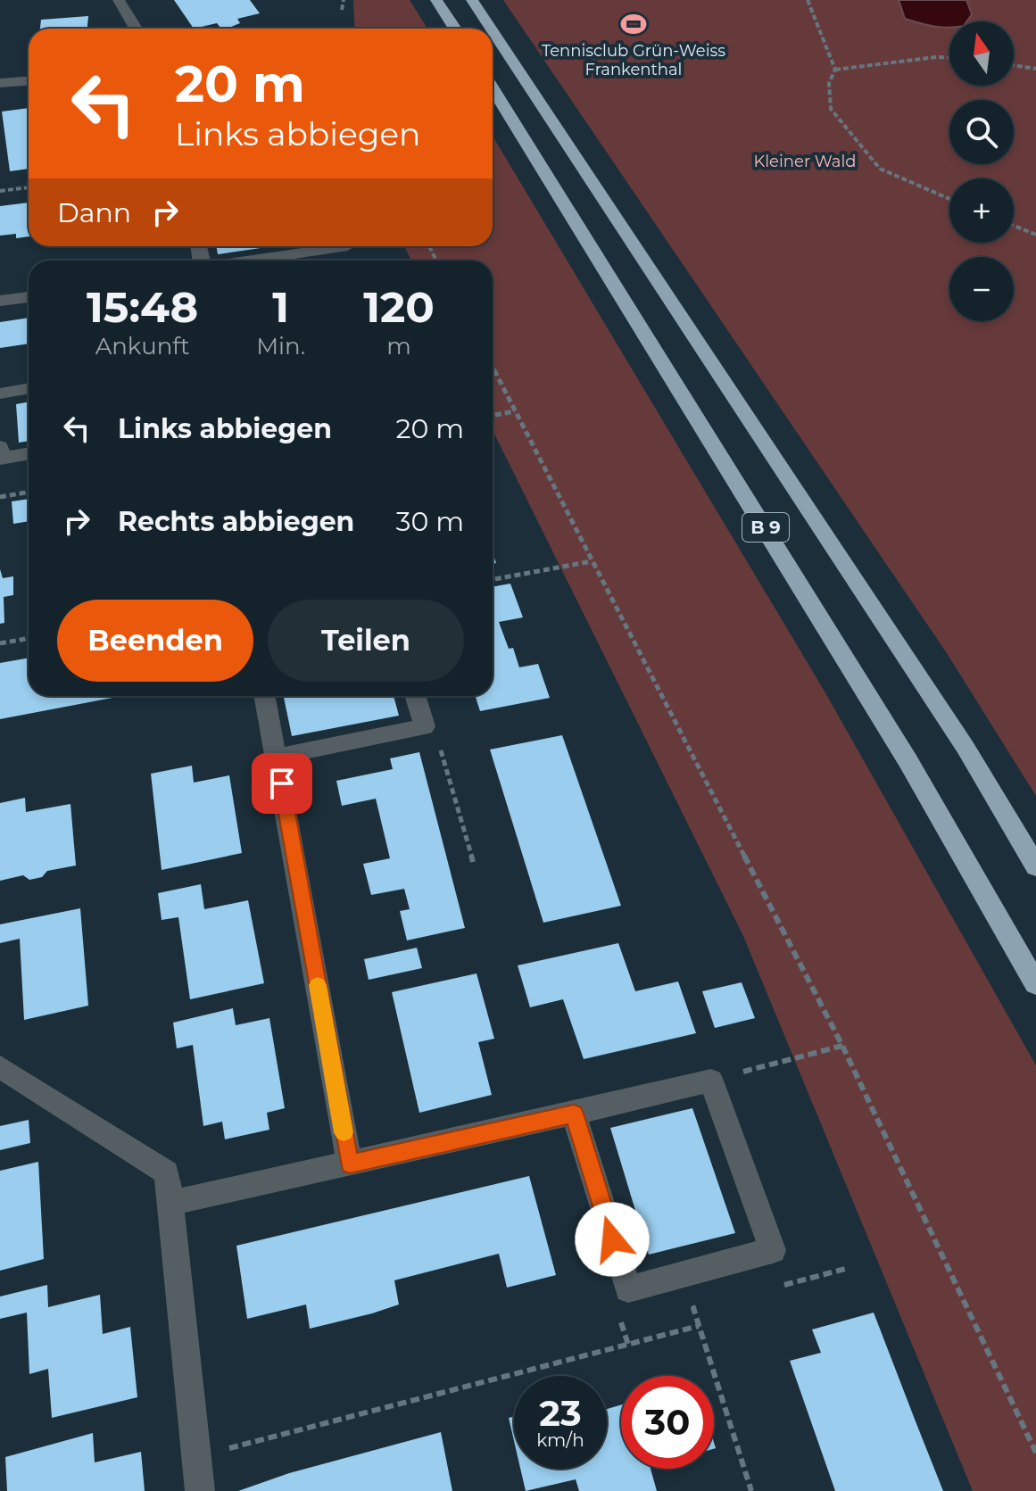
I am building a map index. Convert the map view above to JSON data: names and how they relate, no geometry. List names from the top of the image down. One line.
{"streets":{"highway":["B 9"]},"parks":["Kleiner Wald"],"places":{"sports":["Tennisclub Grün-Weiss Frankenthal"]},"north":"top","page":{"map_buttons":["+","−"],"turn":["20 m","Links abbiegen"],"then":"Dann","eta":["15:48","Ankunft","1","Min.","120","m"],"list":[{"name":"Links abbiegen","value":"20 m"},{"name":"Rechts abbiegen","value":"30 m"}],"buttons":["Beenden","Teilen"],"speed":"23 km/h","limit":"30"}}
